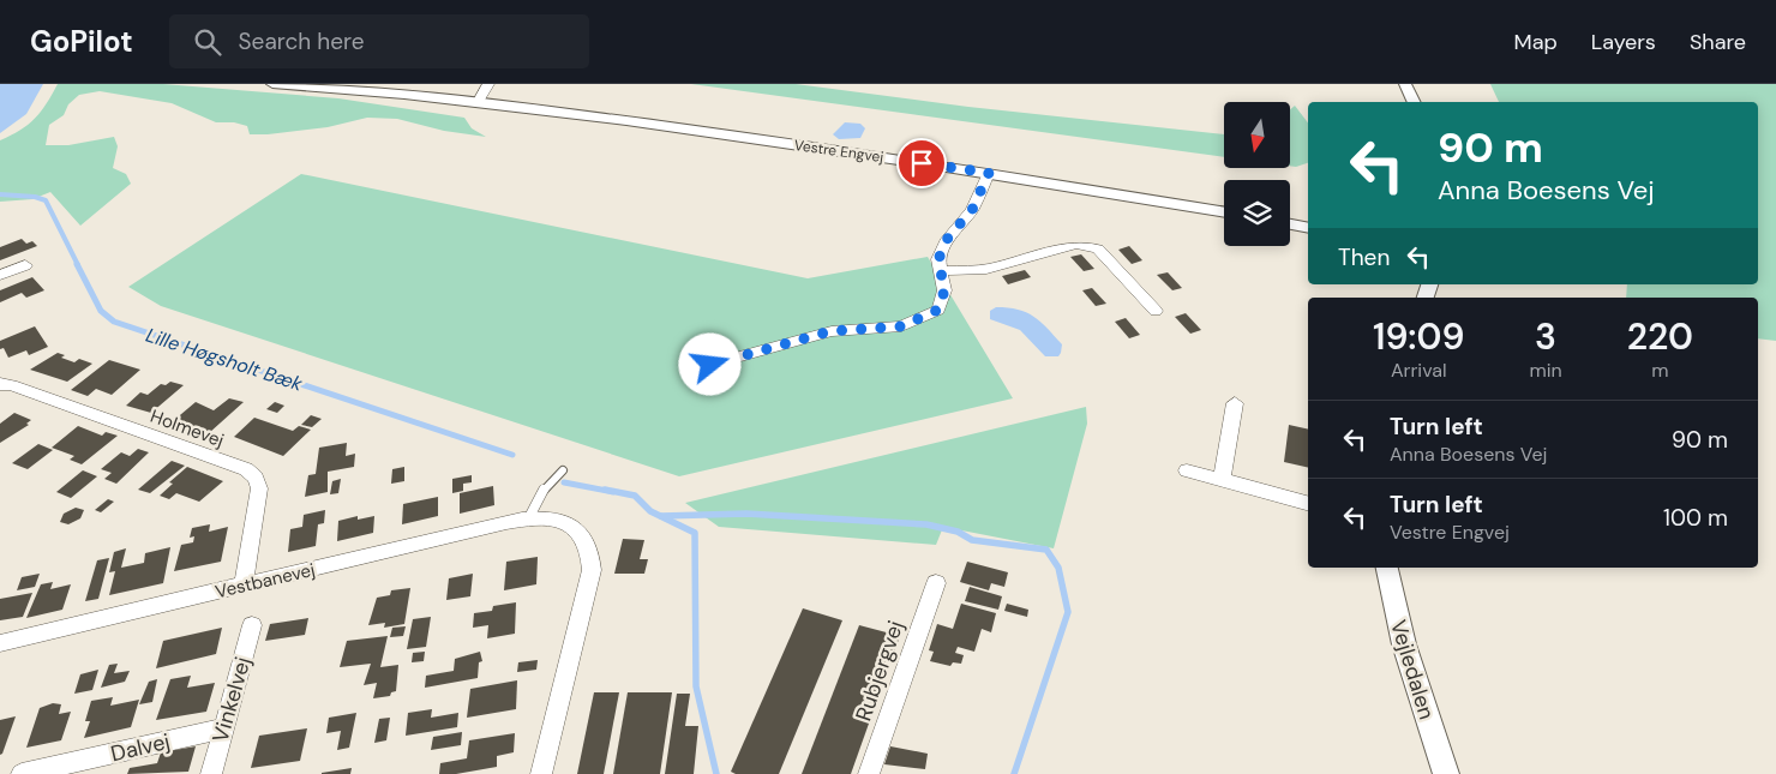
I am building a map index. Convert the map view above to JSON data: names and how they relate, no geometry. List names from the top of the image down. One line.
{"streets":{"street":["Vestre Engvej","Holmevej","Vestbanevej","Vejledalen","Rubjergvej","Vinkelvej","Dalvej"]},"crossings":[["Holmevej","Vestbanevej"],["Vinkelvej","Dalvej"]],"water":["Lille Høgsholt Bæk"],"north":"bottom","page":{"header":"GoPilot","search":"Search here","nav":["Map","Layers","Share"],"turn":["90 m","Anna Boesens Vej"],"then":"Then","eta":["19:09","Arrival","3","min","220","m"],"list":[{"name":"Turn left","note":"Anna Boesens Vej","value":"90 m"},{"name":"Turn left","note":"Vestre Engvej","value":"100 m"}]}}
